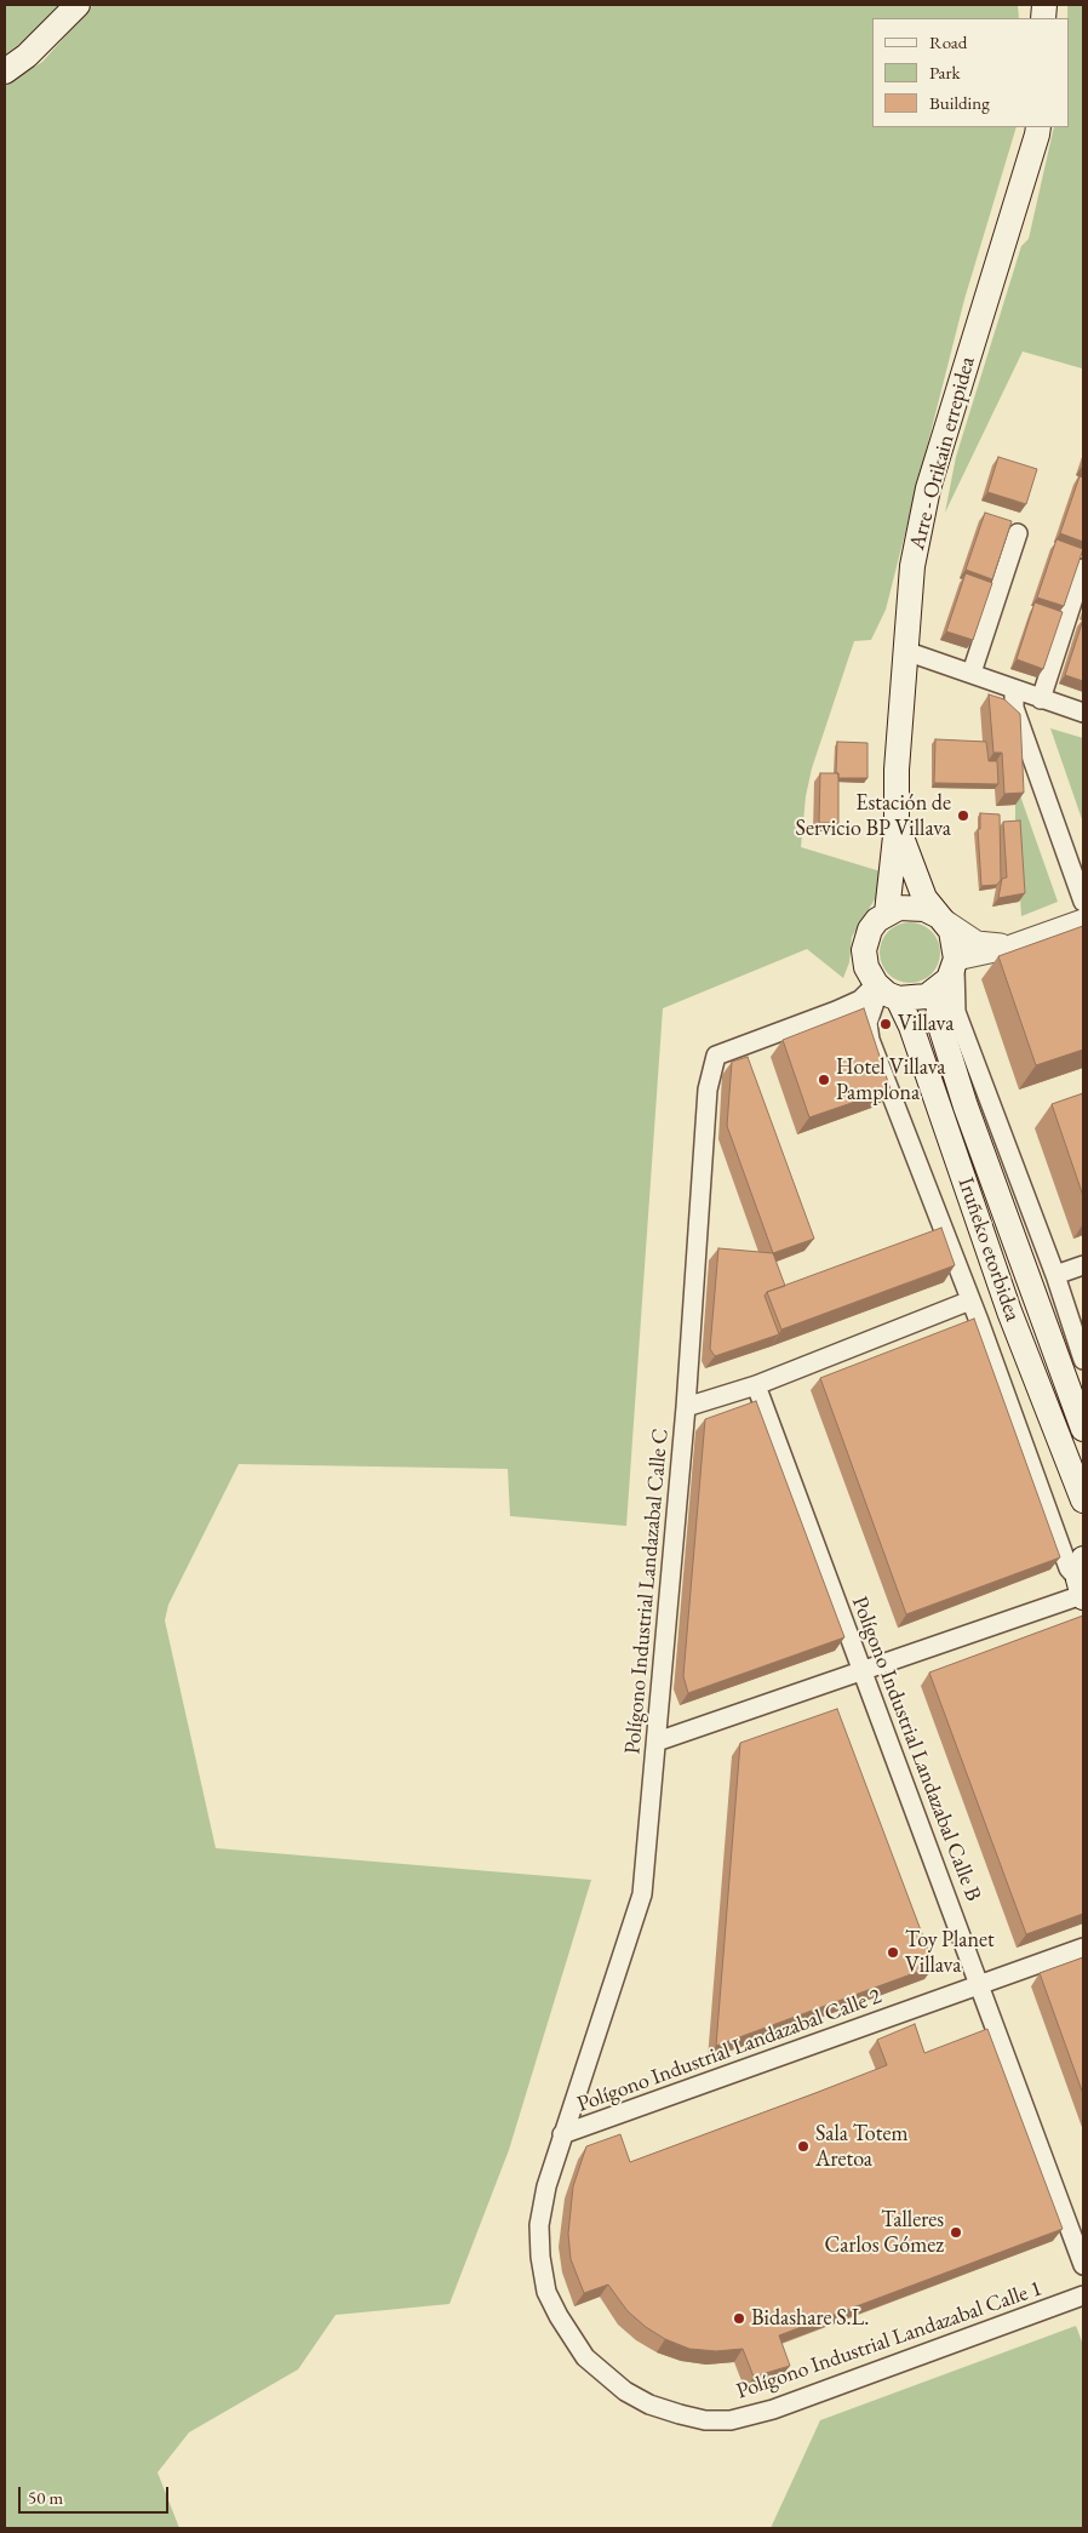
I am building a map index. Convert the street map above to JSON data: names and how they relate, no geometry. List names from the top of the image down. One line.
{"streets":{"main road":["Arre - Orikain errepidea","Iruñeko etorbidea"],"street":["Polígono Industrial Landazabal Calle C","Polígono Industrial Landazabal Calle B","Polígono Industrial Landazabal Calle 2","Polígono Industrial Landazabal Calle 1"]},"crossings":[["Iruñeko etorbidea","Polígono Industrial Landazabal Calle C"],["Polígono Industrial Landazabal Calle C","Polígono Industrial Landazabal Calle 2"],["Polígono Industrial Landazabal Calle C","Polígono Industrial Landazabal Calle 1"],["Polígono Industrial Landazabal Calle B","Polígono Industrial Landazabal Calle 2"]],"places":["Estación de Servicio BP Villava","Villava","Hotel Villava Pamplona","Toy Planet Villava","Sala Totem Aretoa","Talleres Carlos Gómez","Bidashare S.L."],"legend":["Road","Park","Building"],"scale_bar":"50 m"}
